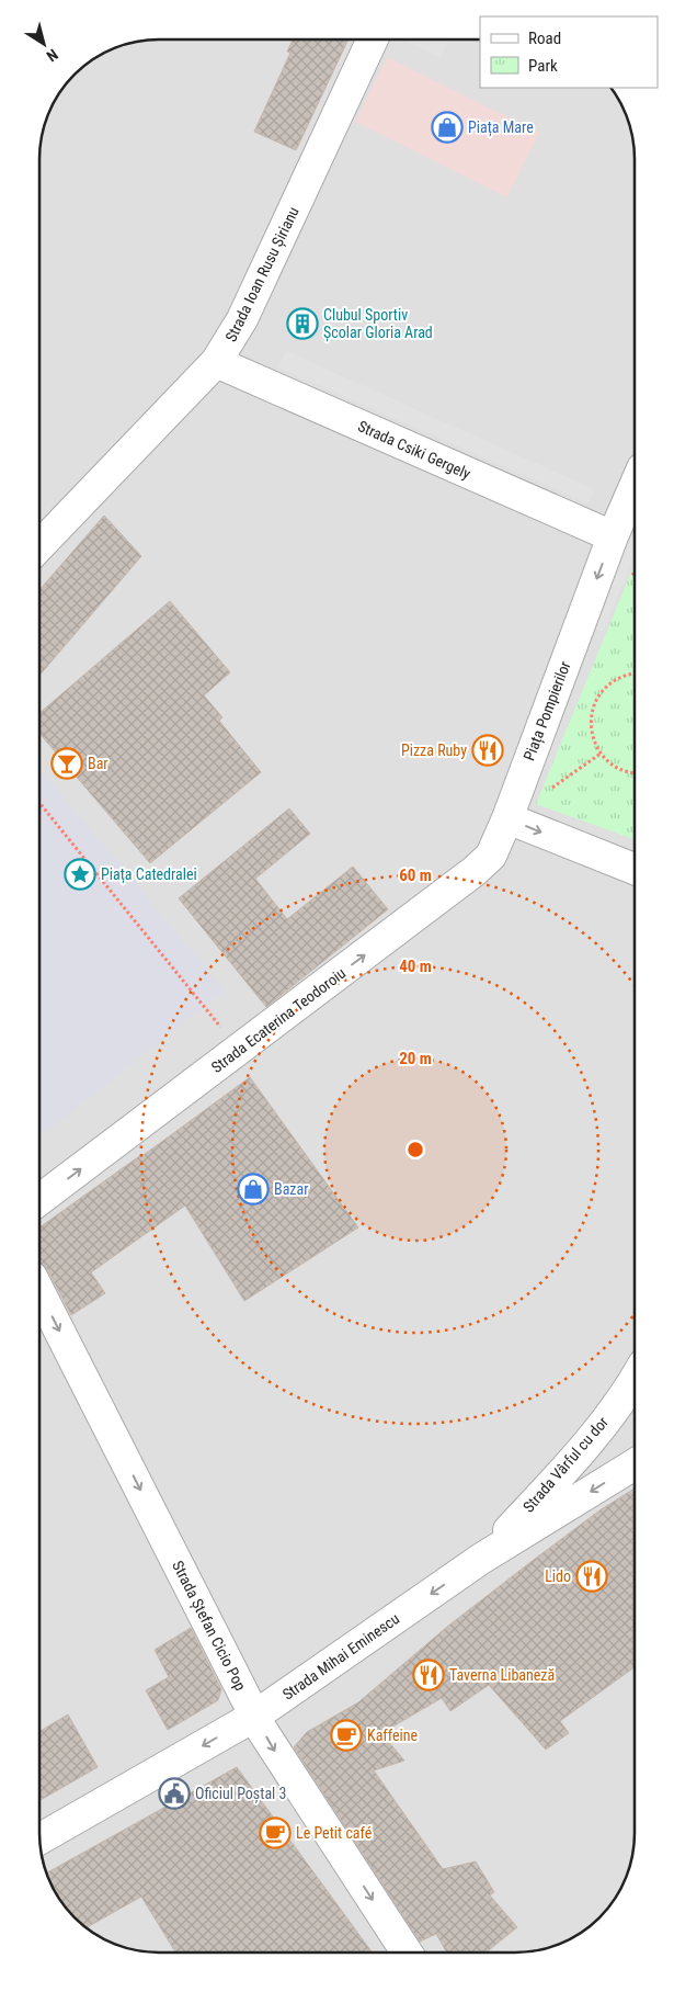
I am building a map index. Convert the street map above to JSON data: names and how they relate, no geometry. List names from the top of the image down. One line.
{"streets":{"street":["Strada Ioan Rusu Șirianu","Strada Csiki Gergely","Piața Pompierilor","Strada Ecaterina Teodoroiu","Strada Vârful cu dor","Strada Ștefan Cicio Pop","Strada Mihai Eminescu"]},"crossings":[["Strada Ioan Rusu Șirianu","Strada Csiki Gergely"],["Strada Csiki Gergely","Piața Pompierilor"],["Piața Pompierilor","Strada Ecaterina Teodoroiu"],["Strada Vârful cu dor","Strada Mihai Eminescu"],["Strada Ștefan Cicio Pop","Strada Mihai Eminescu"]],"one_way":["Piața Pompierilor","Strada Ecaterina Teodoroiu","Strada Ștefan Cicio Pop","Strada Mihai Eminescu"],"places":{"shop":["Piața Mare","Bazar"],"building":["Clubul Sportiv Școlar Gloria Arad"],"restaurant":["Pizza Ruby","Lido","Taverna Libaneză"],"bar":["Bar"],"place":["Piața Catedralei"],"cafe":["Kaffeine","Le Petit café"],"public building":["Oficiul Poștal 3"]},"legend":["Road","Park"],"north":"bottom right","rings":["60 m","40 m","20 m"]}
